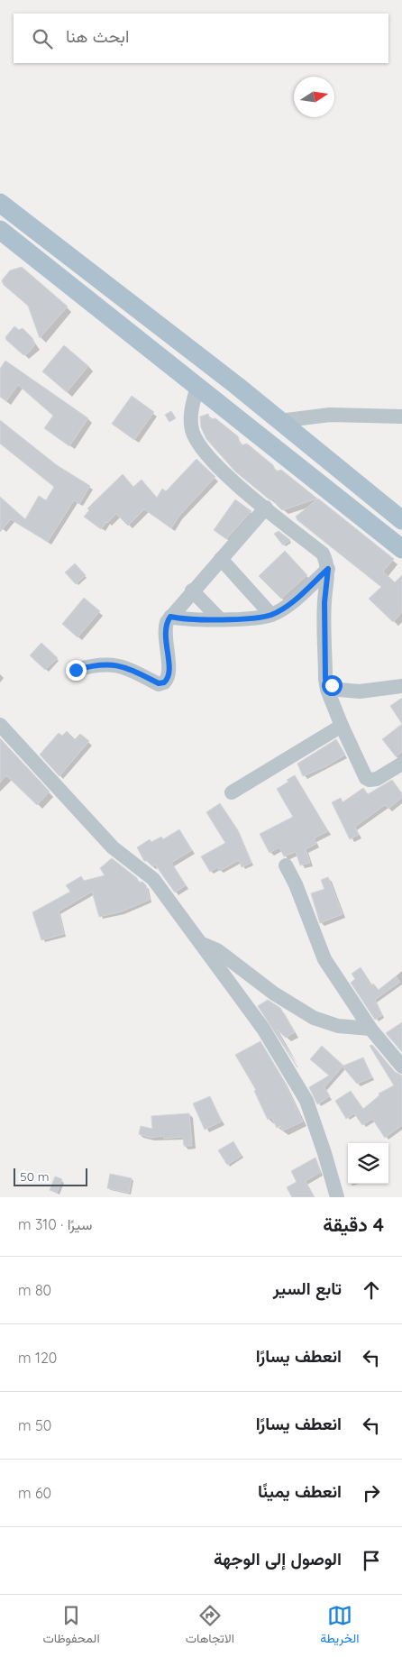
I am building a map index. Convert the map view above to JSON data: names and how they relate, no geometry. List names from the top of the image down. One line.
{"scale_bar":"50 m","north":"right","page":{"search":"ابحث هنا","scale":"50 m","heading":["4 دقيقة","سيرًا · 310 m"],"list":[["تابع السير","80 m"],["انعطف يسارًا","120 m"],["انعطف يسارًا","50 m"],["انعطف يمينًا","60 m"],"الوصول إلى الوجهة"],"nav":["الخريطة","الاتجاهات","المحفوظات"]}}
